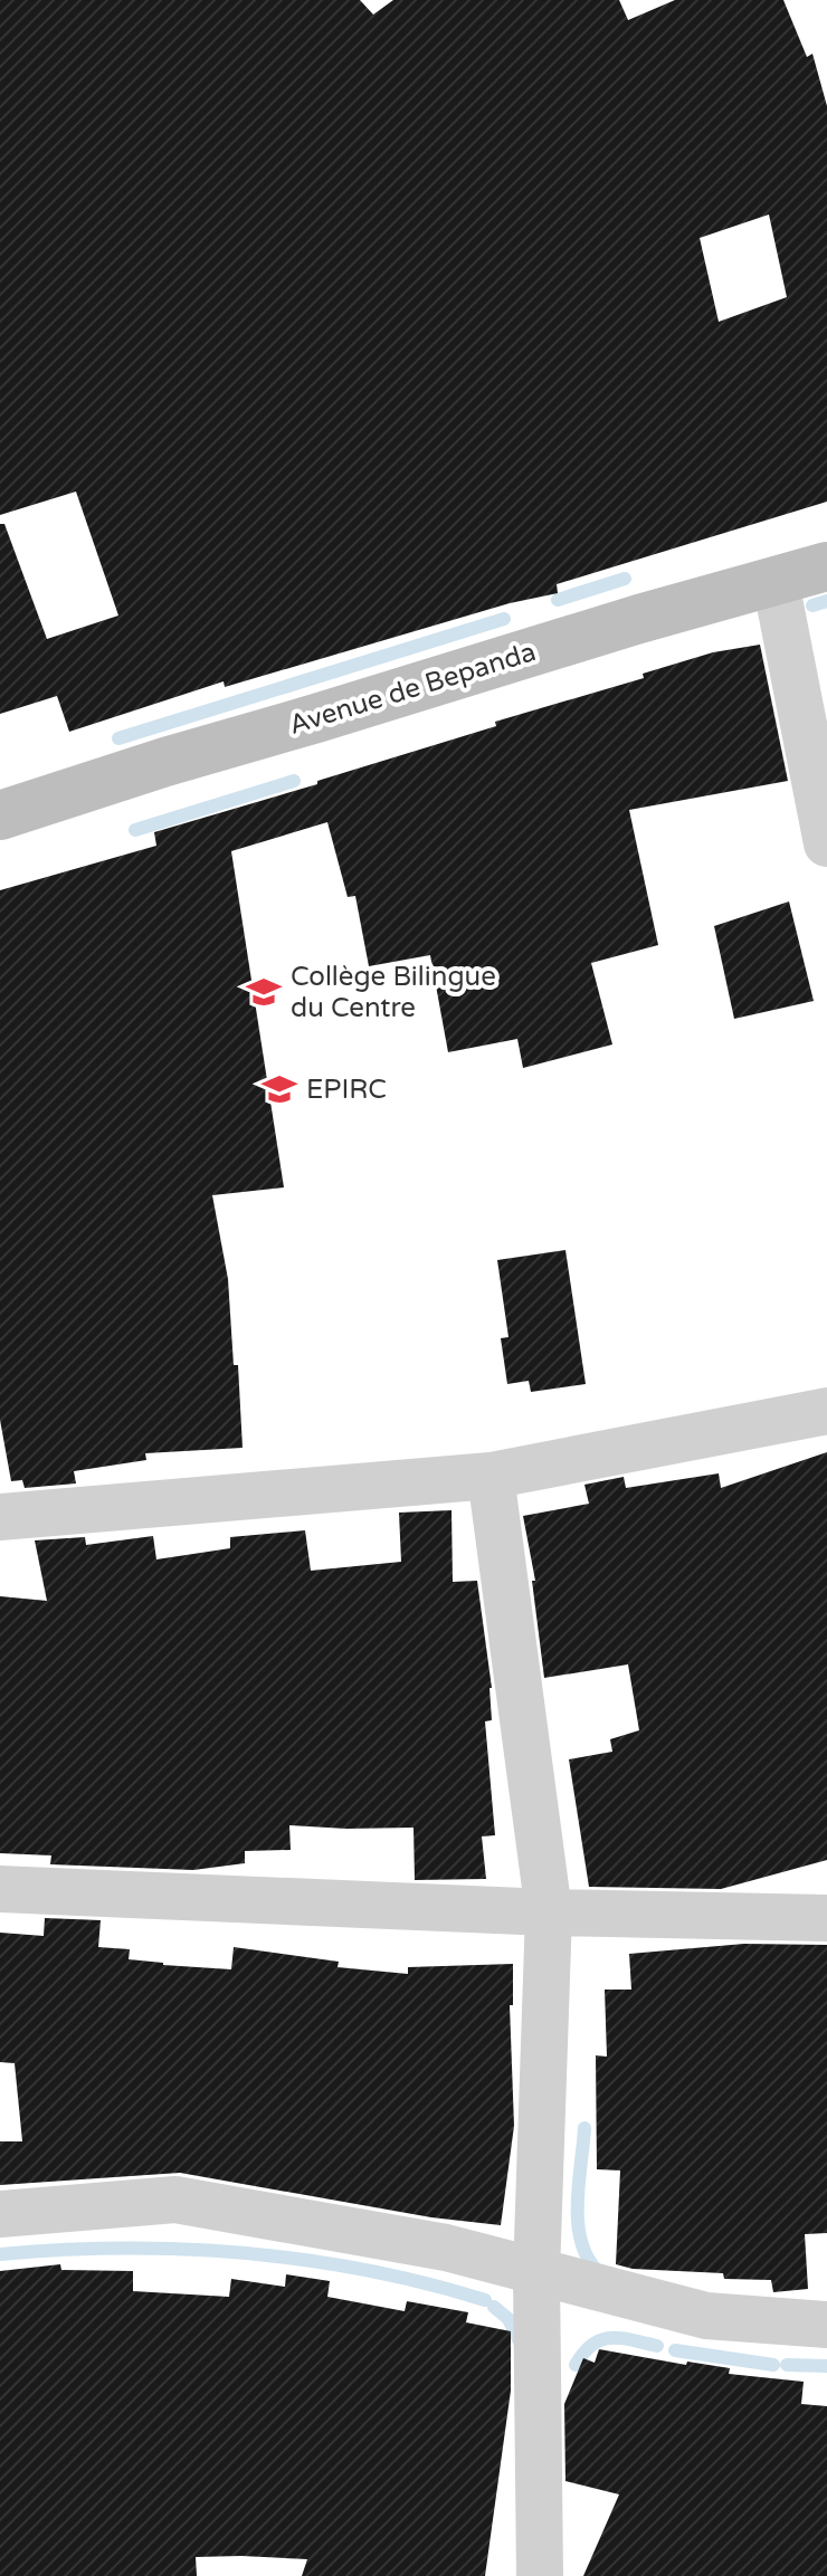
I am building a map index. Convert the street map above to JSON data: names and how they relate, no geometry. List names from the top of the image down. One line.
{"streets":{"main road":["Avenue de Bepanda"]},"places":{"school or university":["Collège Bilingue du Centre","EPIRC"]}}
